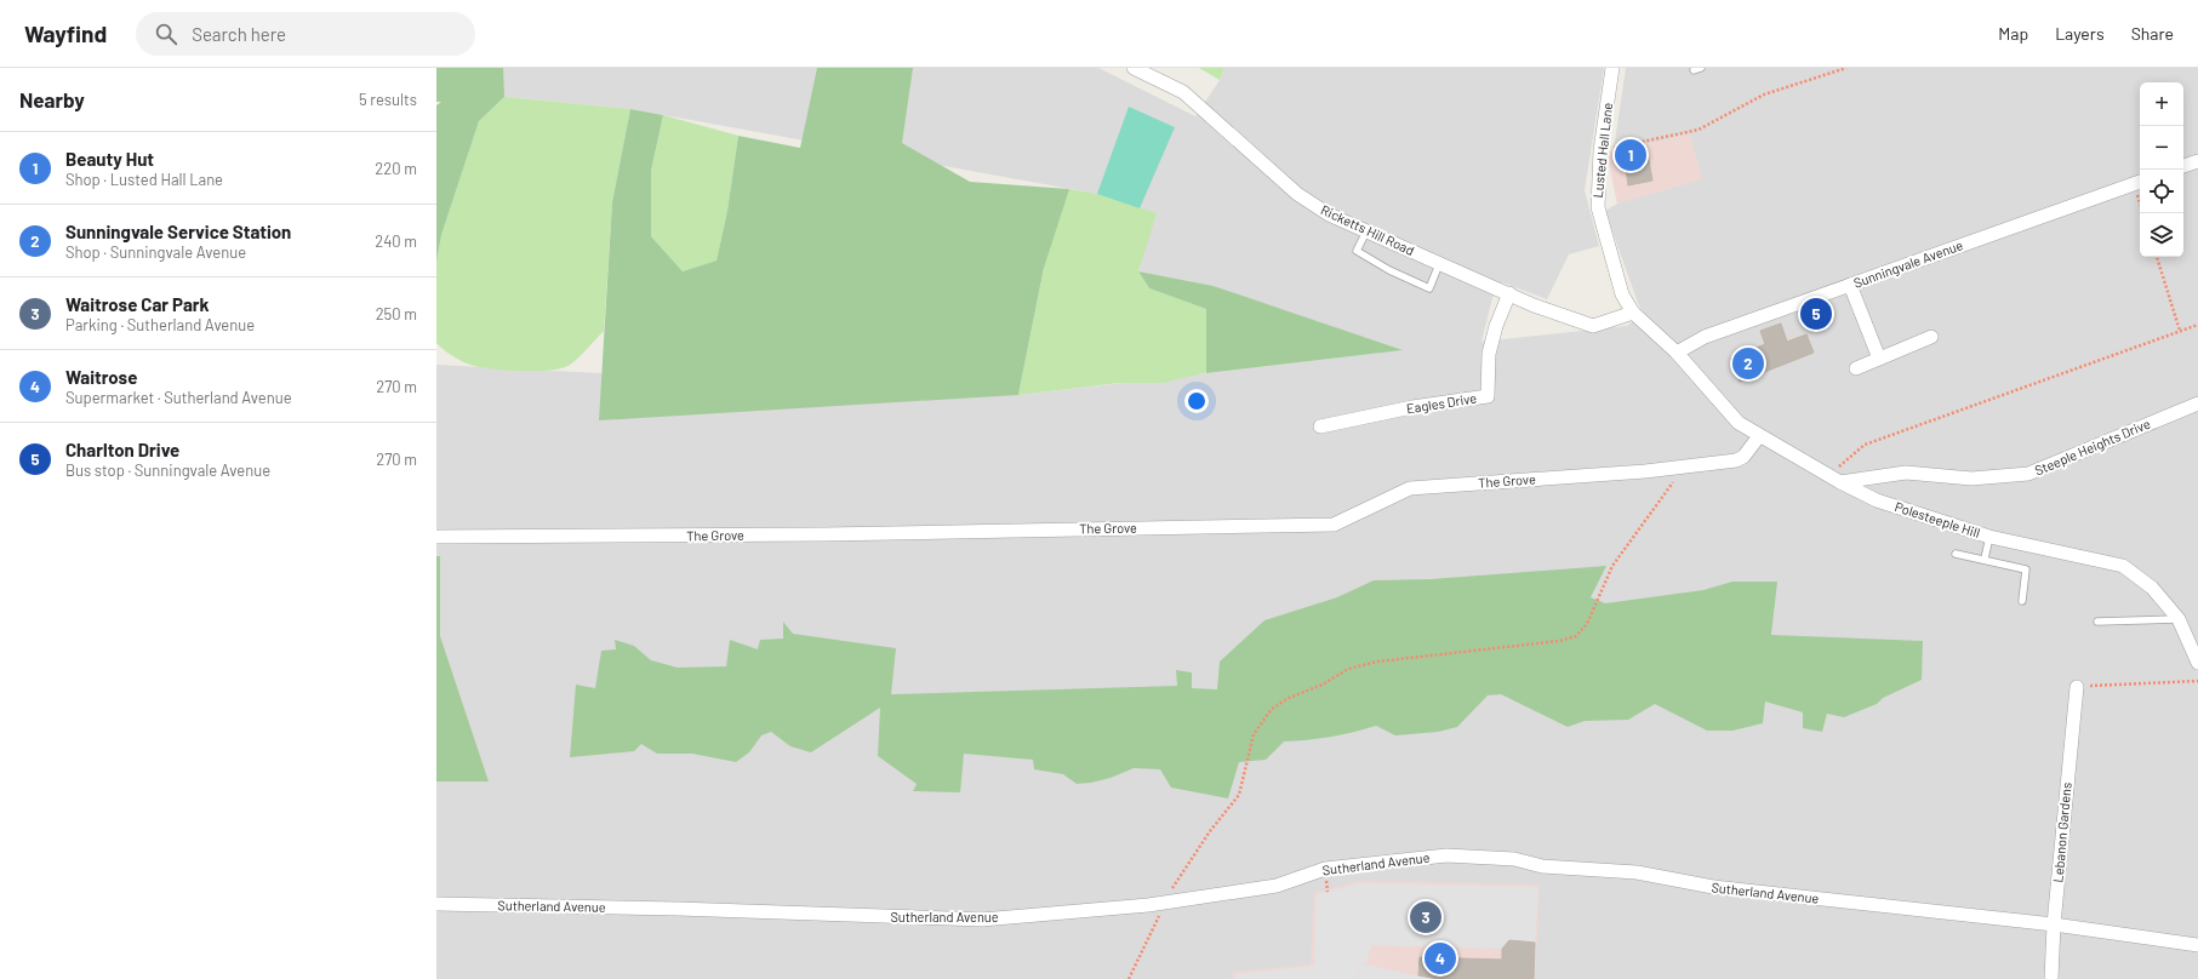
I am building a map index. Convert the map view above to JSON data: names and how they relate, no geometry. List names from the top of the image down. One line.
{"streets":{"street":["Lusted Hall Lane","Ricketts Hill Road","Sunningvale Avenue","Eagles Drive","Steeple Heights Drive","The Grove","Polesteeple Hill","Lebanon Gardens","Sutherland Avenue"]},"crossings":[["Lusted Hall Lane","Ricketts Hill Road"],["Lusted Hall Lane","Sunningvale Avenue"],["Lusted Hall Lane","Polesteeple Hill"],["Ricketts Hill Road","Eagles Drive"],["Sunningvale Avenue","Polesteeple Hill"],["Steeple Heights Drive","Polesteeple Hill"],["The Grove","Polesteeple Hill"],["Lebanon Gardens","Sutherland Avenue"]],"page":{"header":"Wayfind","search":"Search here","nav":["Map","Layers","Share"],"heading":["Nearby","5 results"],"map_buttons":["+","−"],"list":[{"mark":"1","name":"Beauty Hut","note":"Shop · Lusted Hall Lane","value":"220 m"},{"mark":"2","name":"Sunningvale Service Station","note":"Shop · Sunningvale Avenue","value":"240 m"},{"mark":"3","name":"Waitrose Car Park","note":"Parking · Sutherland Avenue","value":"250 m"},{"mark":"4","name":"Waitrose","note":"Supermarket · Sutherland Avenue","value":"270 m"},{"mark":"5","name":"Charlton Drive","note":"Bus stop · Sunningvale Avenue","value":"270 m"}],"pins":["1","5","2","3","4"]}}
